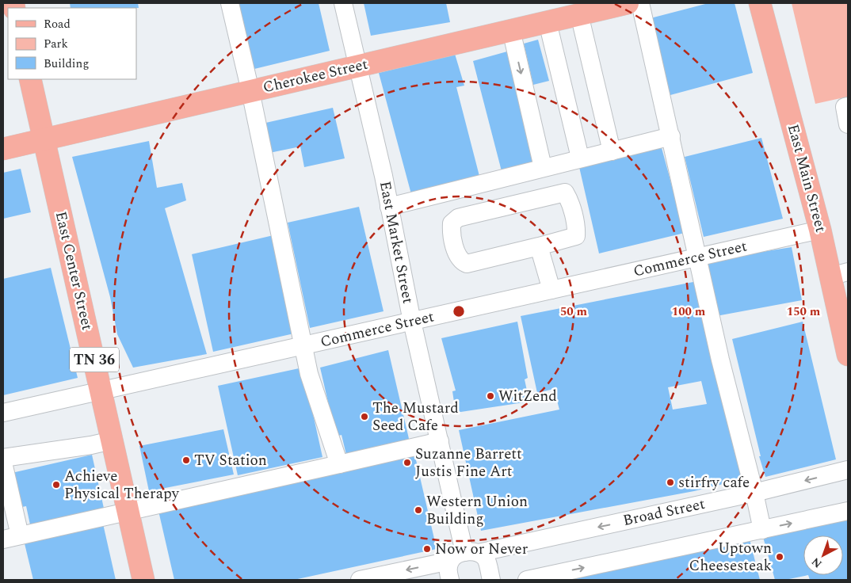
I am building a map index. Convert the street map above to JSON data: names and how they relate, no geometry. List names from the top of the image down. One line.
{"streets":{"main road":["Cherokee Street","East Main Street","East Center Street","TN 36"],"street":["East Market Street","Commerce Street","Broad Street"]},"crossings":[["Cherokee Street","East Market Street"],["Cherokee Street","East Center Street"],["East Main Street","Commerce Street"],["East Market Street","Commerce Street"],["East Market Street","Broad Street"],["Commerce Street","East Center Street"]],"places":["WitZend","The Mustard Seed Cafe","TV Station","Suzanne Barrett Justis Fine Art","stirfry cafe","Achieve Physical Therapy","Western Union Building","Now or Never","Uptown Cheesesteak"],"legend":["Road","Park","Building"],"north":"bottom left","rings":["50 m","100 m","150 m"]}
